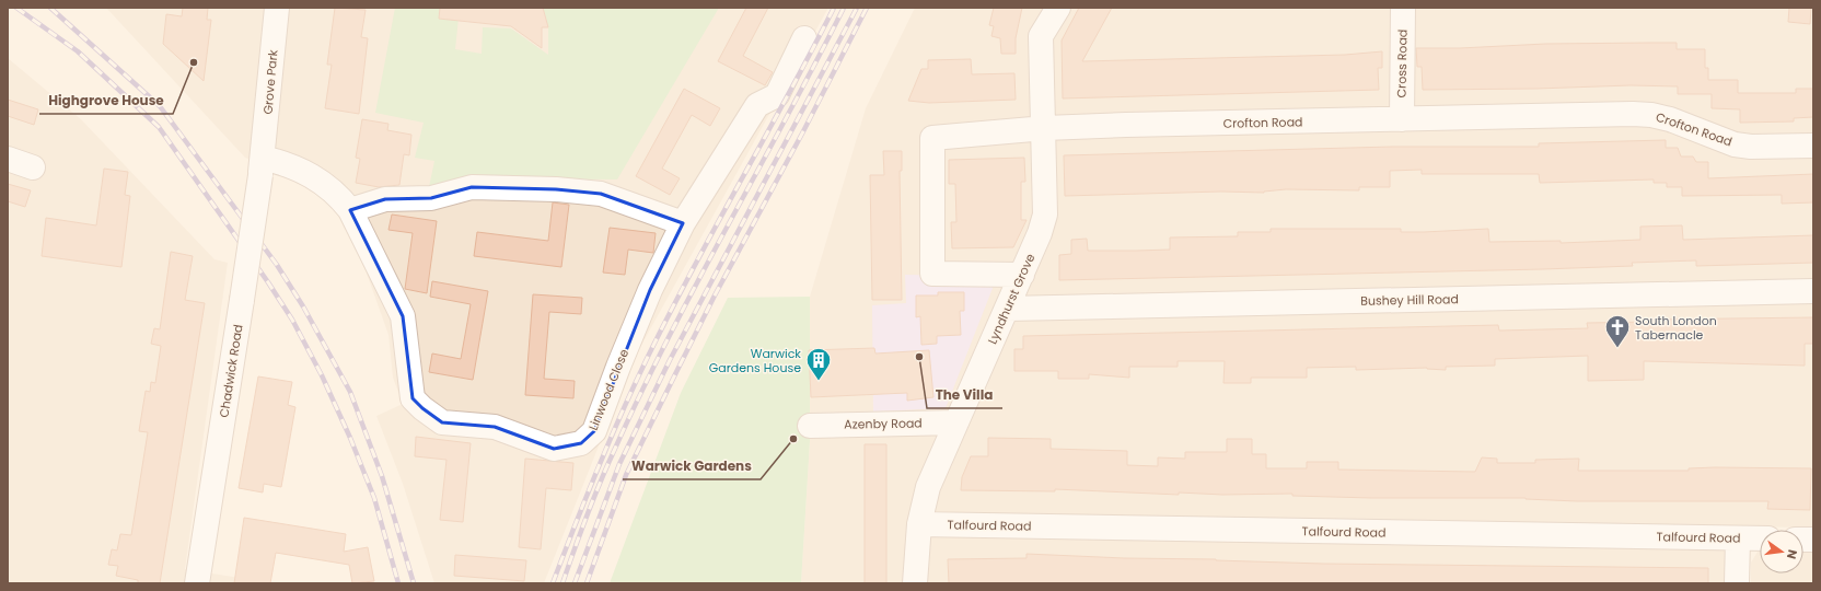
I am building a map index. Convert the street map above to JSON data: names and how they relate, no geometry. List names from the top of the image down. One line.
{"streets":{"street":["Cross Road","Grove Park","Crofton Road","Lyndhurst Grove","Bushey Hill Road","Chadwick Road","Linwood Close","Azenby Road","Talfourd Road"]},"crossings":[["Cross Road","Crofton Road"],["Grove Park","Chadwick Road"],["Grove Park","Linwood Close"],["Crofton Road","Lyndhurst Grove"],["Lyndhurst Grove","Bushey Hill Road"],["Lyndhurst Grove","Azenby Road"],["Lyndhurst Grove","Talfourd Road"],["Chadwick Road","Linwood Close"]],"places":{"other":["Highgrove House","The Villa","Warwick Gardens"],"church":["South London Tabernacle"],"building":["Warwick Gardens House"]},"north":"right"}
